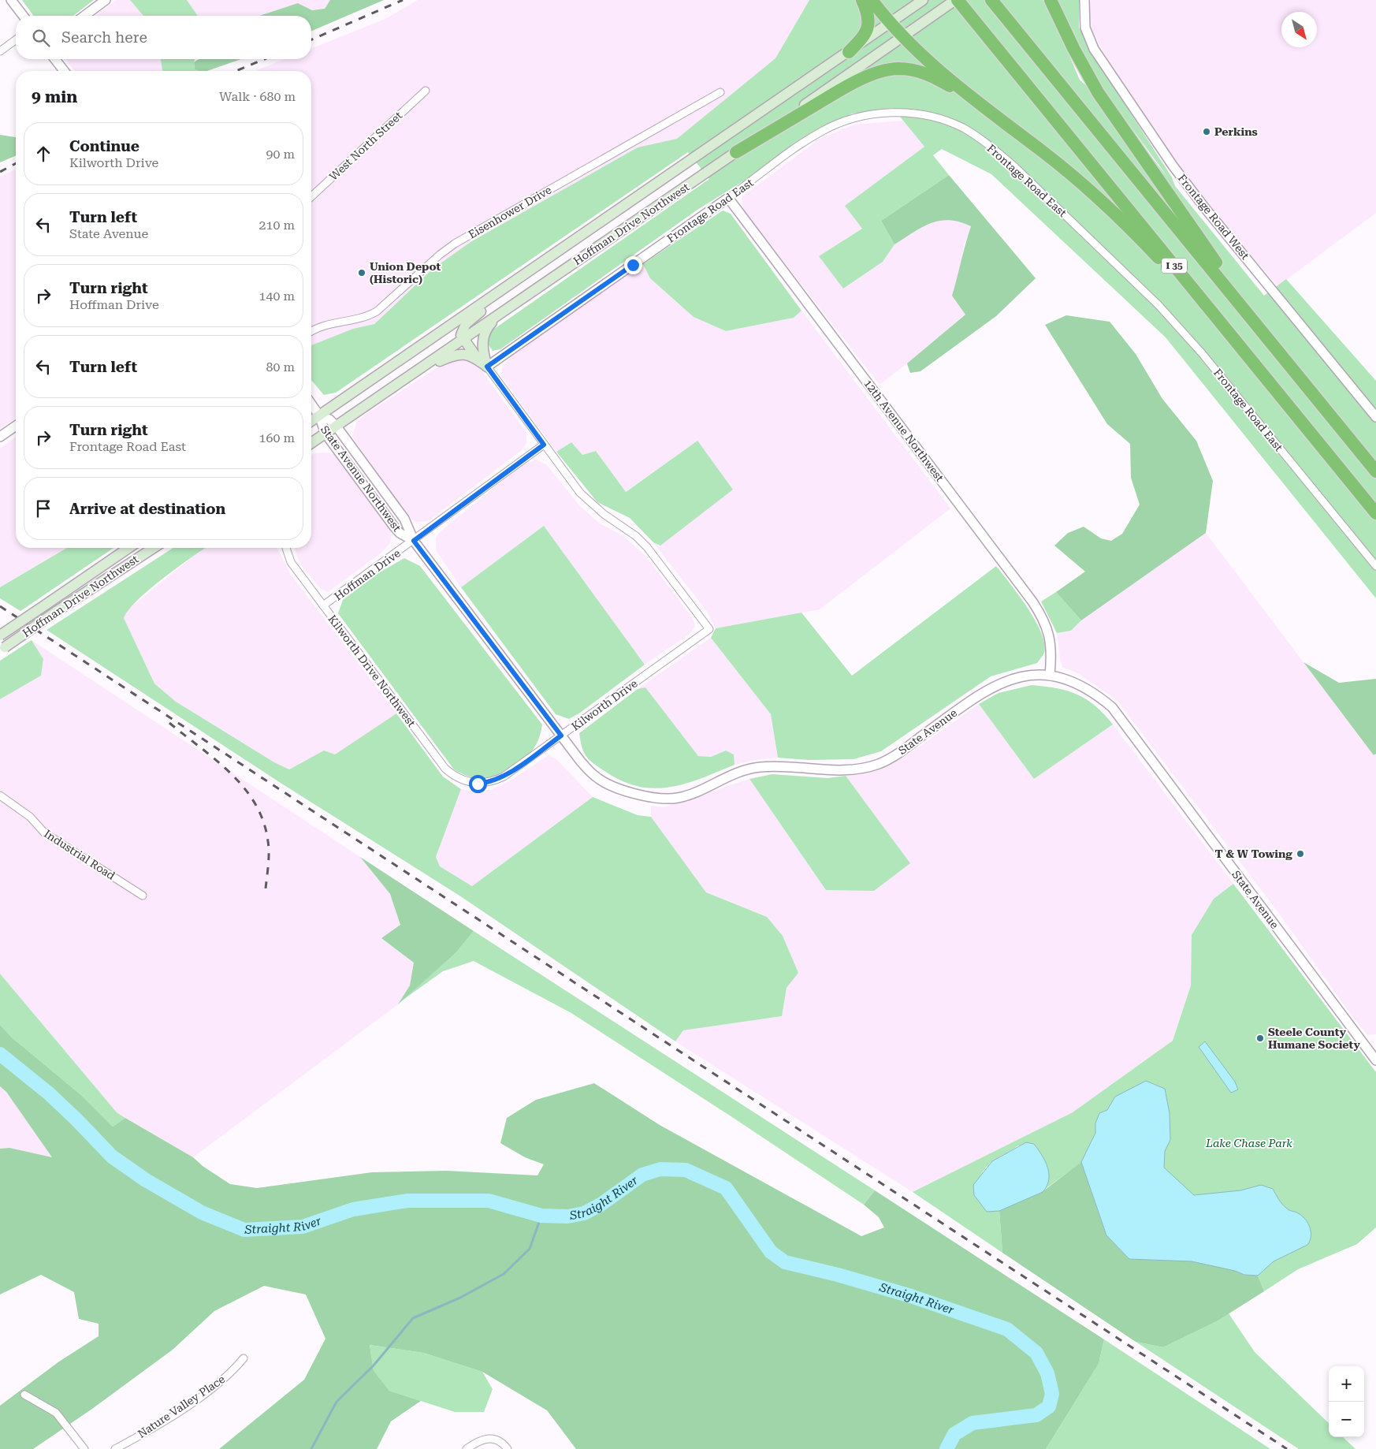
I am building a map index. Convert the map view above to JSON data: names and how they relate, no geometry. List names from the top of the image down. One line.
{"streets":{"highway":["I 35"],"main road":["Hoffman Drive Northwest"],"street":["West North Street","Frontage Road East","Eisenhower Drive","Frontage Road West","12th Avenue Northwest","State Avenue Northwest","Hoffman Drive","Kilworth Drive Northwest","Kilworth Drive","State Avenue","Industrial Road","Nature Valley Place"]},"crossings":[["Frontage Road East","12th Avenue Northwest"],["Hoffman Drive Northwest","I 35"],["Hoffman Drive Northwest","State Avenue Northwest"],["12th Avenue Northwest","State Avenue"],["State Avenue Northwest","Hoffman Drive"],["State Avenue Northwest","State Avenue"],["Hoffman Drive","Kilworth Drive Northwest"],["Hoffman Drive","Kilworth Drive"],["Hoffman Drive","State Avenue"],["Kilworth Drive Northwest","Kilworth Drive"],["Kilworth Drive","State Avenue"]],"water":["Straight River"],"parks":["Lake Chase Park"],"places":["Perkins","Union Depot (Historic)","T & W Towing","Steele County Humane Society"],"north":"bottom right","page":{"search":"Search here","heading":["9 min","Walk · 680 m"],"list":[["Continue","Kilworth Drive","90 m"],["Turn left","State Avenue","210 m"],["Turn right","Hoffman Drive","140 m"],["Turn left","80 m"],["Turn right","Frontage Road East","160 m"],"Arrive at destination"],"map_buttons":["+","−"]}}
